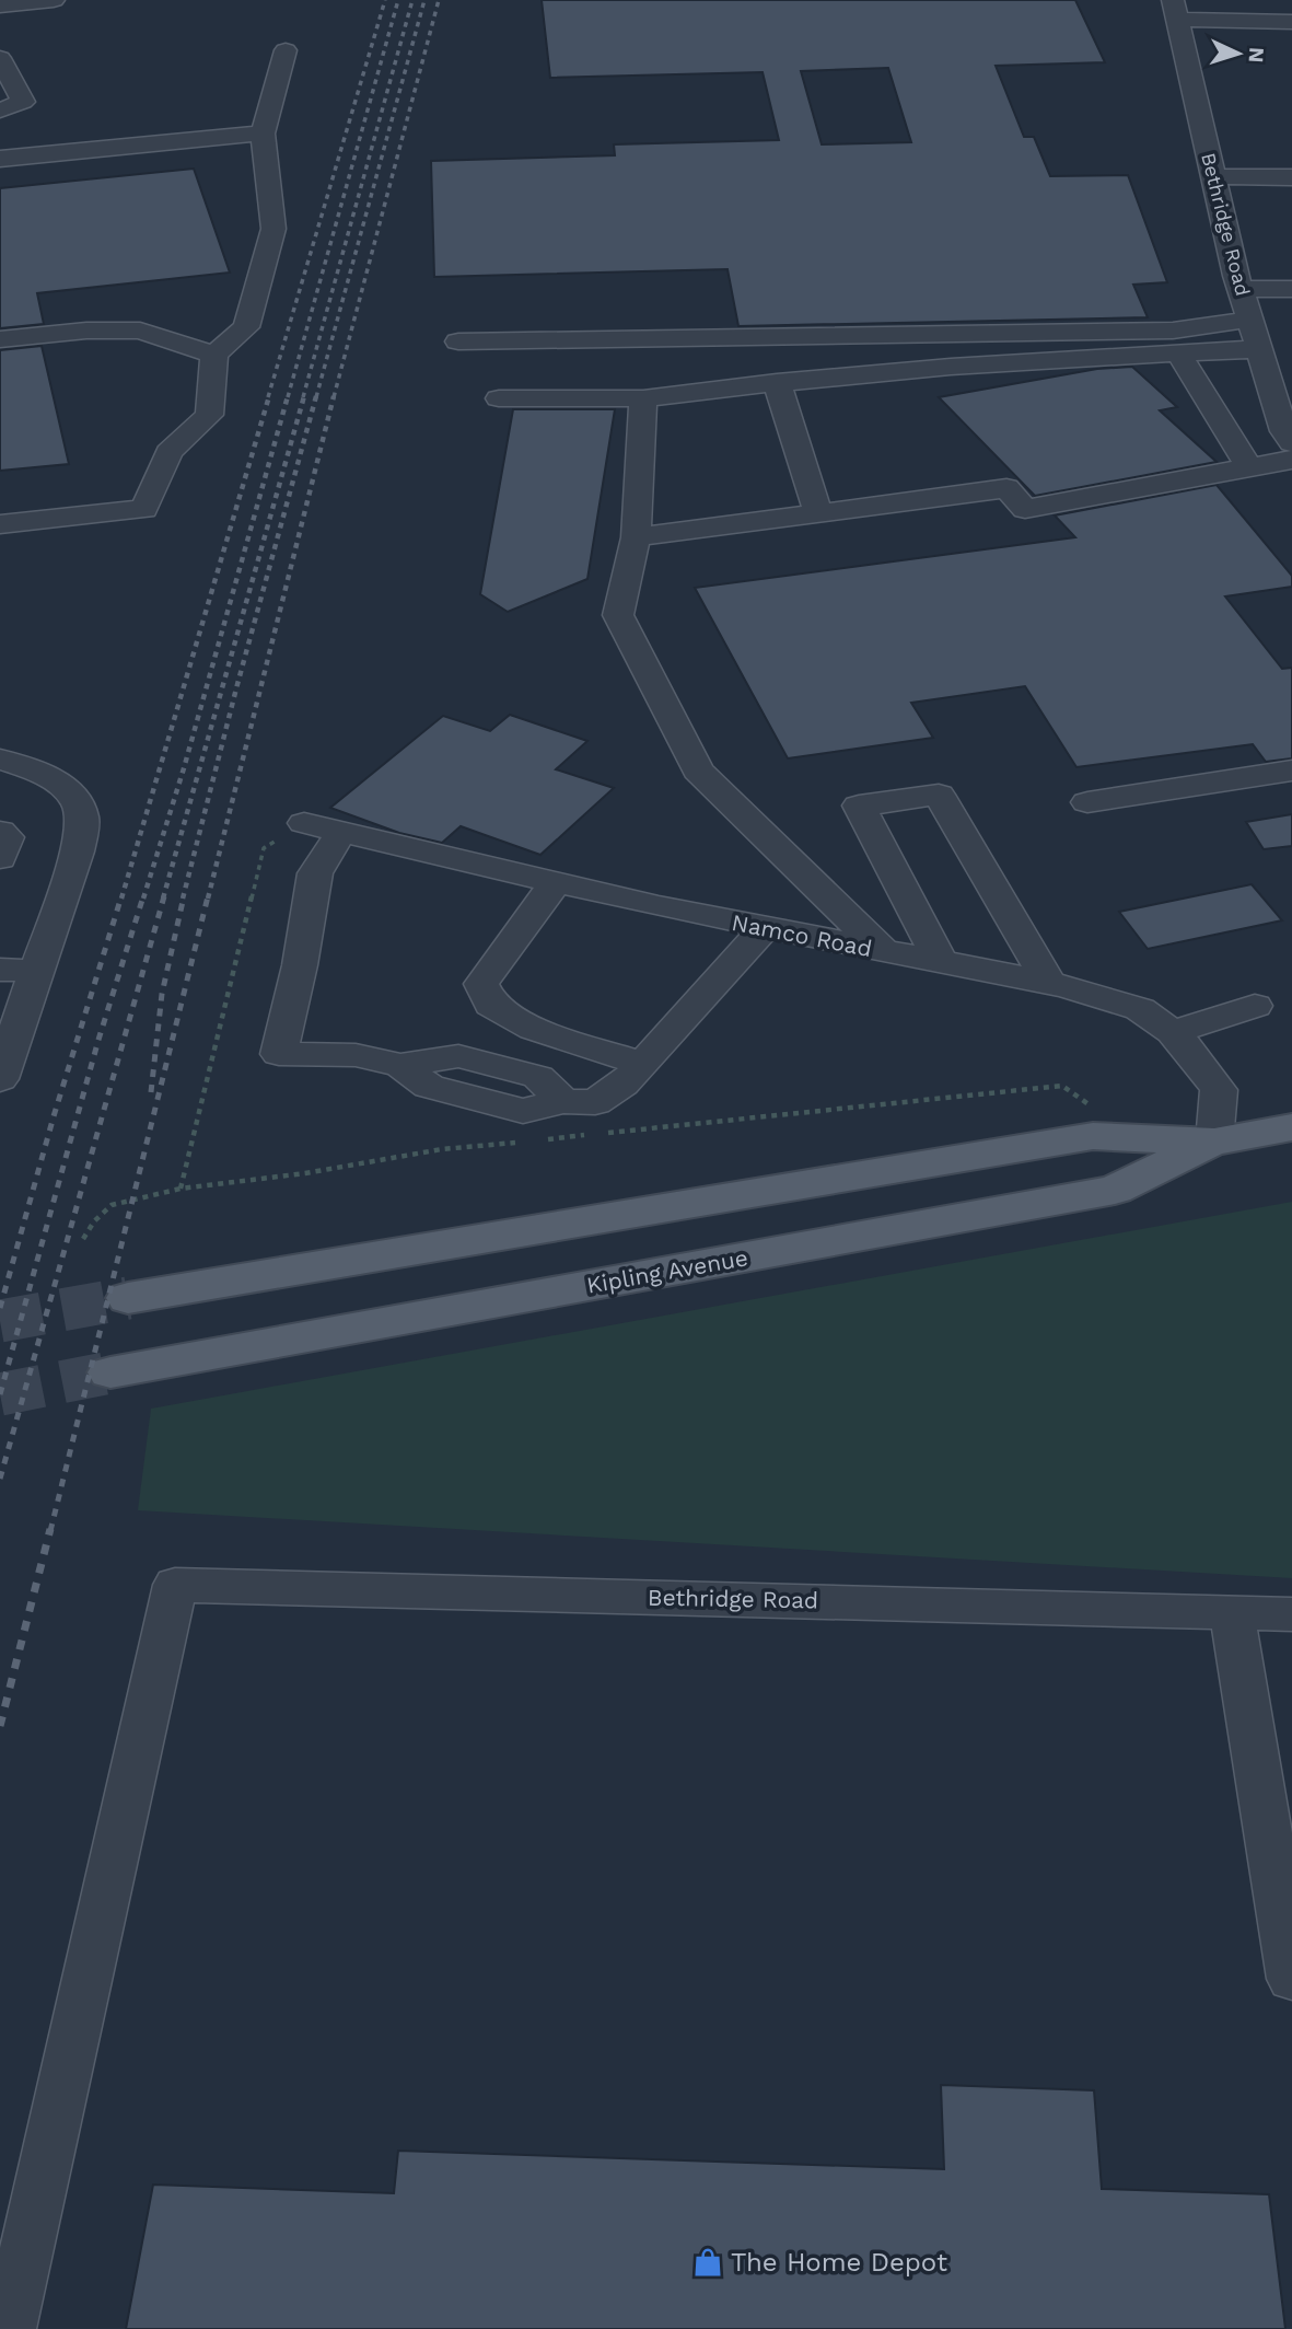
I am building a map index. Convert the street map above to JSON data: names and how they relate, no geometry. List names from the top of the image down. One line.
{"streets":{"main road":["Kipling Avenue"],"street":["Bethridge Road","Namco Road"]},"crossings":[["Namco Road","Kipling Avenue"]],"places":{"shop":["The Home Depot"]},"north":"right"}
